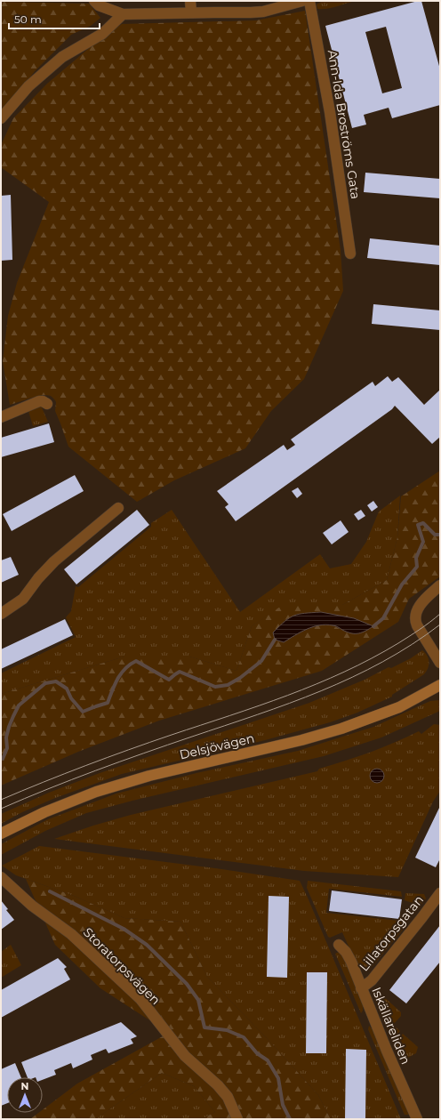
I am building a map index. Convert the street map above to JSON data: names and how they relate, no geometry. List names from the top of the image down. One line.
{"streets":{"street":["Ann-Ida Broströms Gata","Delsjövägen","Lillatorpsgatan","Storatorpsvägen","Iskällareliden"]},"crossings":[["Lillatorpsgatan","Iskällareliden"]],"scale_bar":"50 m","north":"top"}
